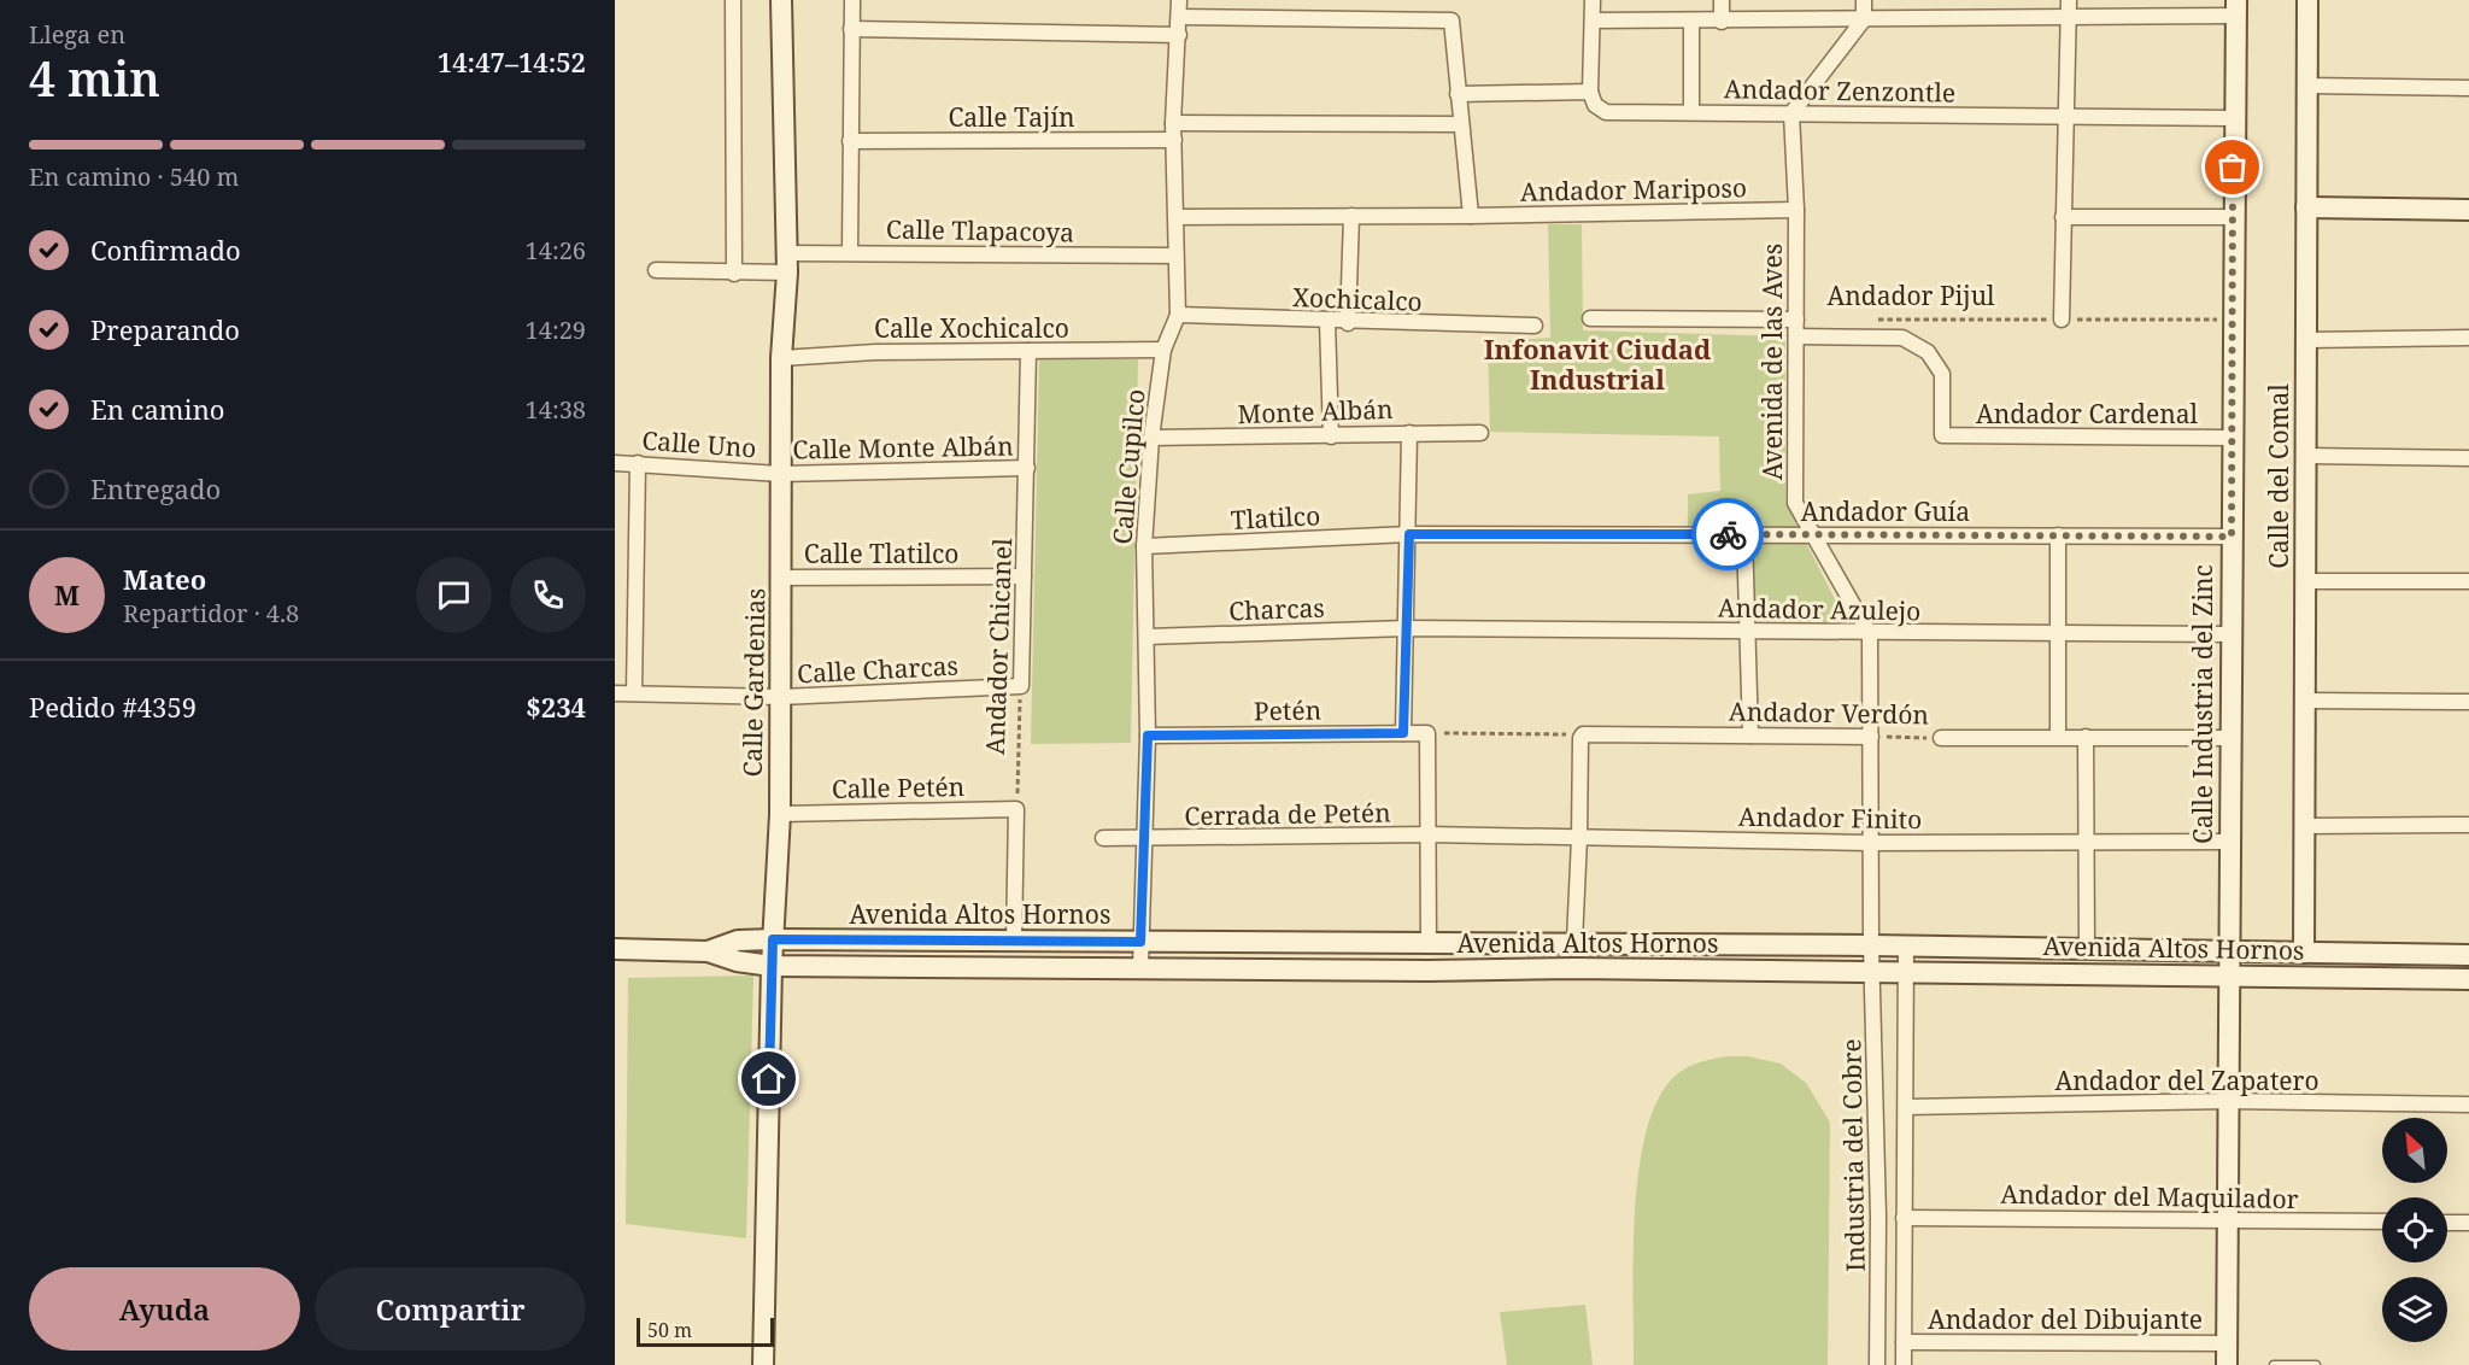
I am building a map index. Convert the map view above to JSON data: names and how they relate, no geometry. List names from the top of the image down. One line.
{"streets":{"street":["Andador Zenzontle","Calle Tajín","Andador Mariposo","Calle Tlapacoya","Andador Pijul","Xochicalco","Calle Xochicalco","Avenida de las Aves","Monte Albán","Andador Cardenal","Calle Uno","Calle Monte Albán","Calle Cupilco","Calle del Comal","Andador Guía","Tlatilco","Calle Tlatilco","Charcas","Andador Azulejo","Andador Chicanel","Calle Charcas","Calle Gardenias","Calle Industria del Zinc","Petén","Andador Verdón","Calle Petén","Cerrada de Petén","Andador Finito","Avenida Altos Hornos","Andador del Zapatero","Industria del Cobre","Andador del Maquilador","Andador del Dibujante"]},"crossings":[["Andador Zenzontle","Avenida de las Aves"],["Andador Zenzontle","Calle Industria del Zinc"],["Calle Tajín","Calle Cupilco"],["Andador Mariposo","Avenida de las Aves"],["Calle Tlapacoya","Calle Cupilco"],["Calle Tlapacoya","Calle Gardenias"],["Andador Pijul","Avenida de las Aves"],["Andador Pijul","Calle Industria del Zinc"],["Xochicalco","Calle Cupilco"],["Calle Xochicalco","Calle Cupilco"],["Calle Xochicalco","Andador Chicanel"],["Calle Xochicalco","Calle Gardenias"],["Avenida de las Aves","Andador Cardenal"],["Avenida de las Aves","Andador Guía"],["Avenida de las Aves","Andador Azulejo"],["Avenida de las Aves","Andador Verdón"],["Avenida de las Aves","Andador Finito"],["Avenida de las Aves","Avenida Altos Hornos"],["Avenida de las Aves","Industria del Cobre"],["Monte Albán","Calle Cupilco"],["Andador Cardenal","Calle Industria del Zinc"],["Calle Uno","Calle Monte Albán"],["Calle Uno","Calle Gardenias"],["Calle Monte Albán","Andador Chicanel"],["Calle Monte Albán","Calle Gardenias"],["Calle Cupilco","Tlatilco"],["Calle Cupilco","Charcas"],["Calle Cupilco","Petén"],["Calle Cupilco","Cerrada de Petén"],["Calle Cupilco","Avenida Altos Hornos"],["Calle del Comal","Avenida Altos Hornos"],["Andador Guía","Tlatilco"],["Andador Guía","Calle Industria del Zinc"],["Calle Tlatilco","Andador Chicanel"],["Calle Tlatilco","Calle Gardenias"],["Charcas","Andador Azulejo"],["Andador Azulejo","Calle Industria del Zinc"],["Andador Chicanel","Calle Charcas"],["Andador Chicanel","Calle Petén"],["Calle Charcas","Calle Gardenias"],["Calle Gardenias","Calle Petén"],["Calle Gardenias","Avenida Altos Hornos"],["Calle Industria del Zinc","Andador Verdón"],["Calle Industria del Zinc","Andador Finito"],["Calle Industria del Zinc","Avenida Altos Hornos"],["Calle Industria del Zinc","Andador del Zapatero"],["Calle Industria del Zinc","Andador del Maquilador"],["Calle Industria del Zinc","Andador del Dibujante"],["Cerrada de Petén","Andador Finito"],["Avenida Altos Hornos","Industria del Cobre"],["Andador del Zapatero","Industria del Cobre"],["Industria del Cobre","Andador del Maquilador"],["Industria del Cobre","Andador del Dibujante"]],"districts":["Infonavit Ciudad Industrial"],"scale_bar":"50 m","north":"top left","page":{"heading":["4 min","Llega en","14:47–14:52"],"panel":["Mateo","Repartidor · 4.8","Pedido #4359","$234"],"bar":"En camino · 540 m","list":[["Confirmado","14:26"],["Preparando","14:29"],["En camino","14:38"],"Entregado"],"round":"M","buttons":["Ayuda","Compartir"],"scale":"50 m"}}
